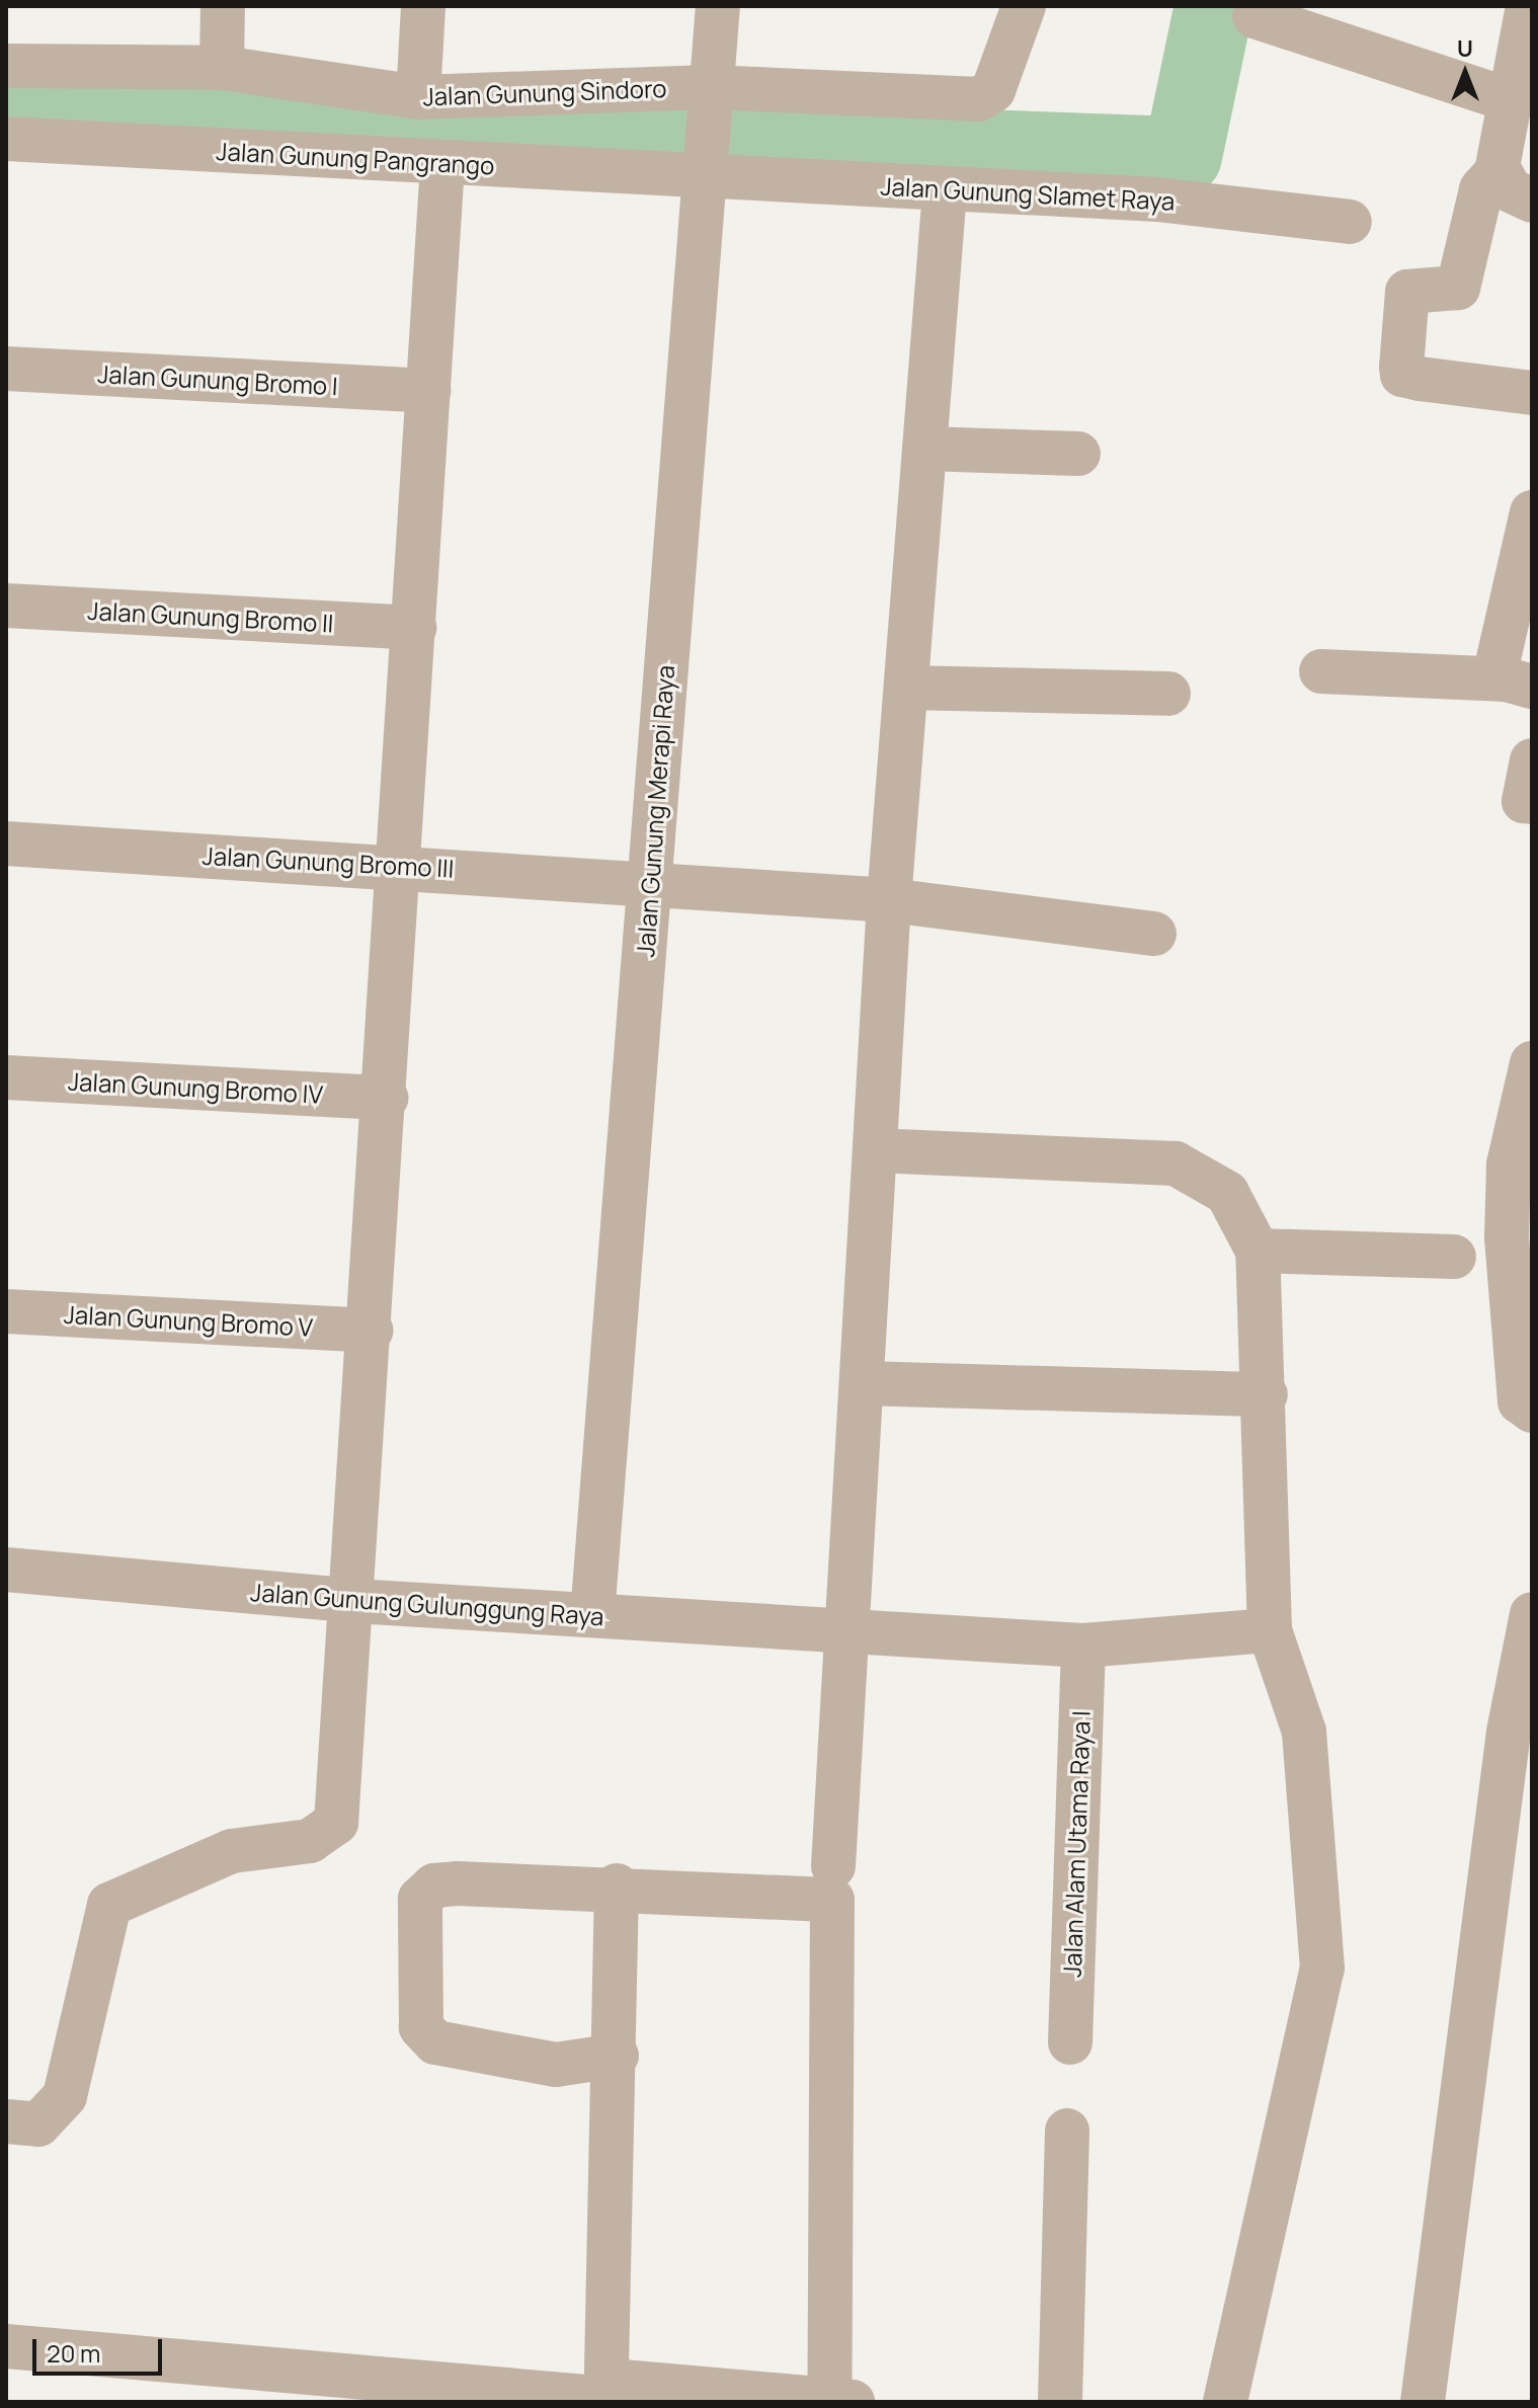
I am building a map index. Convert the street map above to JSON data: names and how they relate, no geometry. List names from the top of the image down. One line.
{"streets":{"street":["Jalan Gunung Sindoro","Jalan Gunung Pangrango","Jalan Gunung Slamet Raya","Jalan Gunung Bromo I","Jalan Gunung Bromo II","Jalan Gunung Merapi Raya","Jalan Gunung Bromo III","Jalan Gunung Bromo IV","Jalan Gunung Bromo V","Jalan Gunung Gulunggung Raya","Jalan Alam Utama Raya I"]},"crossings":[["Jalan Gunung Sindoro","Jalan Gunung Merapi Raya"],["Jalan Gunung Pangrango","Jalan Gunung Slamet Raya"],["Jalan Gunung Pangrango","Jalan Gunung Merapi Raya"],["Jalan Gunung Slamet Raya","Jalan Gunung Merapi Raya"],["Jalan Gunung Merapi Raya","Jalan Gunung Bromo III"],["Jalan Gunung Merapi Raya","Jalan Gunung Gulunggung Raya"],["Jalan Gunung Gulunggung Raya","Jalan Alam Utama Raya I"]],"scale_bar":"20 m","north":"top"}
